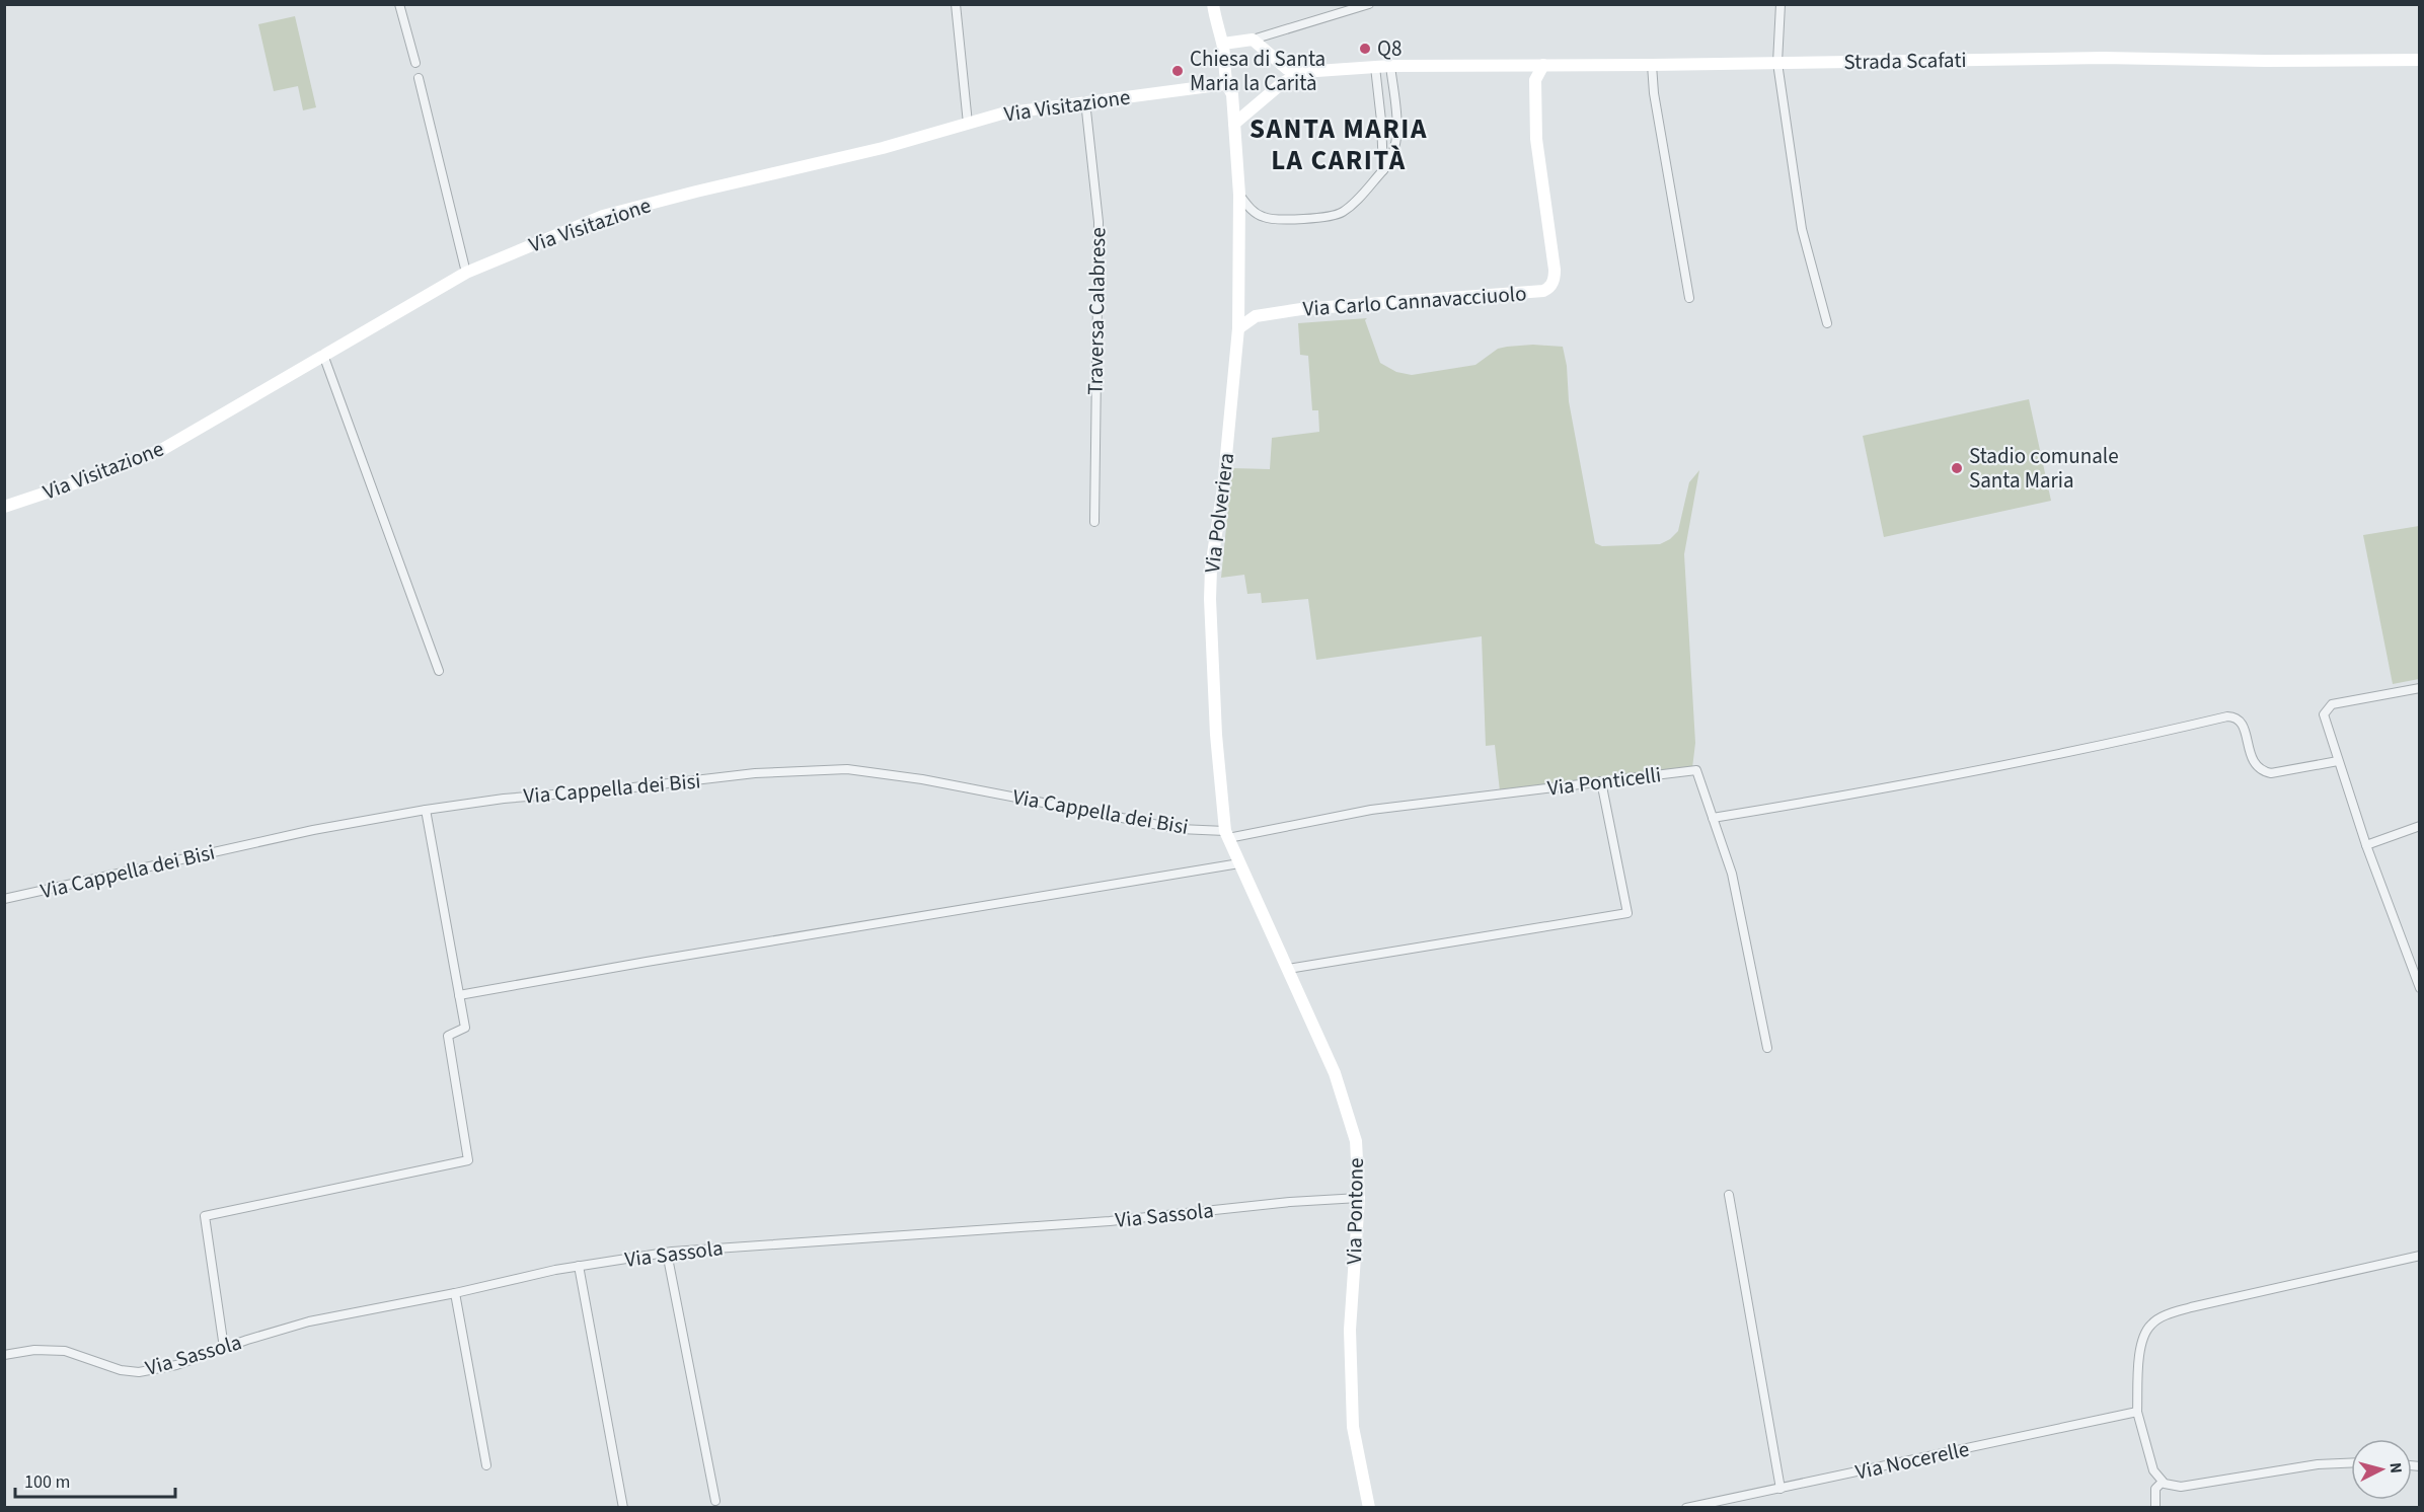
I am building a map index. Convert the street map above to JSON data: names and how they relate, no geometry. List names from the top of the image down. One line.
{"streets":{"street":["Strada Scafati","Via Visitazione","Via Carlo Cannavacciuolo","Traversa Calabrese","Via Polveriera","Via Ponticelli","Via Cappella dei Bisi","Via Pontone","Via Sassola","Via Nocerelle"]},"crossings":[["Strada Scafati","Via Carlo Cannavacciuolo"],["Strada Scafati","Via Polveriera"],["Via Visitazione","Traversa Calabrese"],["Via Carlo Cannavacciuolo","Via Polveriera"],["Via Polveriera","Via Ponticelli"],["Via Polveriera","Via Cappella dei Bisi"],["Via Polveriera","Via Pontone"],["Via Ponticelli","Via Cappella dei Bisi"],["Via Ponticelli","Via Pontone"],["Via Cappella dei Bisi","Via Pontone"],["Via Pontone","Via Sassola"]],"districts":["SANTA MARIA LA CARITÀ"],"places":["Q8","Chiesa di Santa Maria la Carità","Stadio comunale Santa Maria"],"scale_bar":"100 m","north":"right"}
